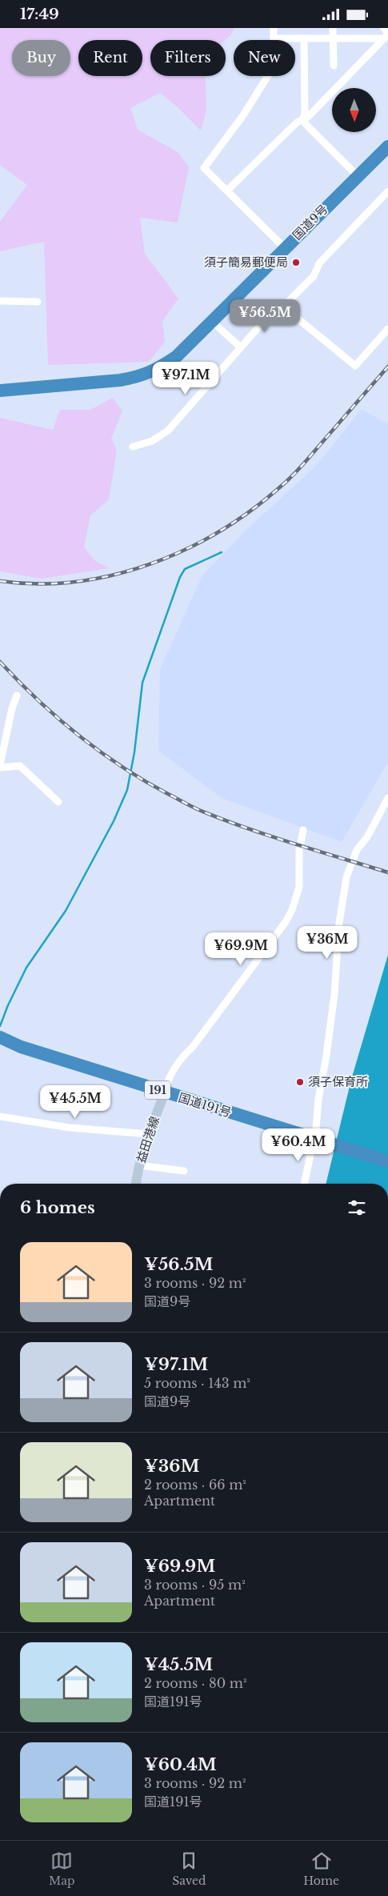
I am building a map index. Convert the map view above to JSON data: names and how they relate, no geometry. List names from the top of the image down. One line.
{"streets":{"highway":["国道9号","191","国道191号"],"main road":["益田港線"]},"crossings":[["国道191号","益田港線"]],"places":["須子簡易郵便局","須子保育所"],"north":"bottom","page":{"status":"17:49","chip":["Buy","Rent","Filters","New"],"price":["¥56.5M","¥97.1M","¥36M","¥69.9M","¥45.5M","¥60.4M"],"heading":"6 homes","list":[{"name":"¥56.5M","note":"3 rooms · 92 m² · 国道9号"},{"name":"¥97.1M","note":"5 rooms · 143 m² · 国道9号"},{"name":"¥36M","note":"2 rooms · 66 m² · Apartment"},{"name":"¥69.9M","note":"3 rooms · 95 m² · Apartment"},{"name":"¥45.5M","note":"2 rooms · 80 m² · 国道191号"},{"name":"¥60.4M","note":"3 rooms · 92 m² · 国道191号"}],"tabs":["Map","Saved","Home"]}}
